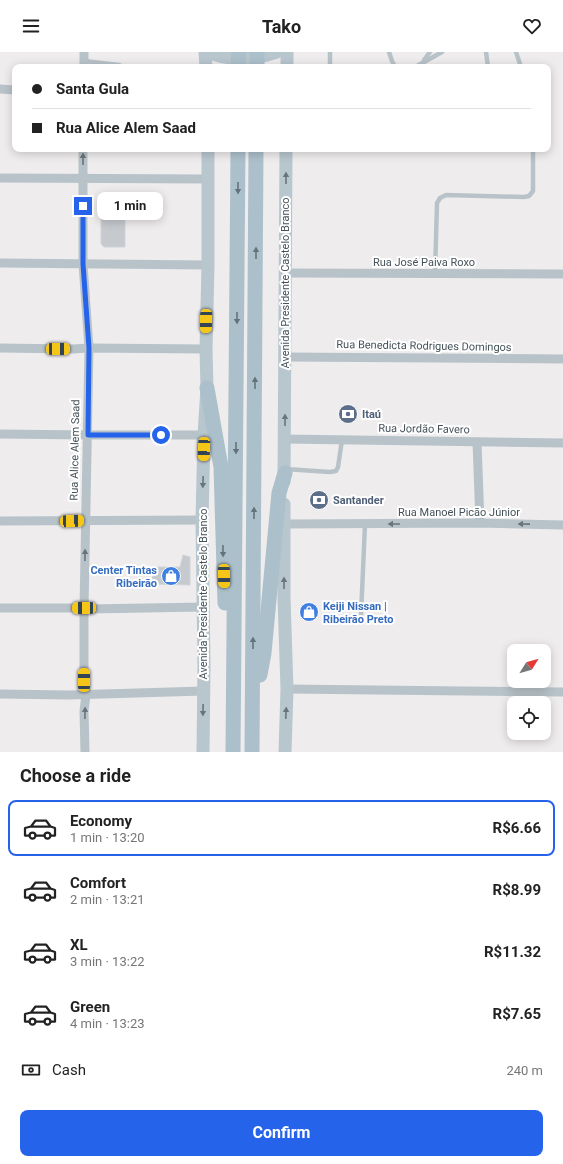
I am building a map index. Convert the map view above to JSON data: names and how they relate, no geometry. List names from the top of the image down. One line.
{"streets":{"main road":["Avenida Presidente Castelo Branco"],"street":["Rua José Paiva Roxo","Rua Benedicta Rodrigues Domingos","Rua Jordão Favero","Rua Alice Alem Saad","Rua Manoel Picão Júnior"]},"crossings":[["Rua José Paiva Roxo","Avenida Presidente Castelo Branco"],["Avenida Presidente Castelo Branco","Rua Benedicta Rodrigues Domingos"],["Avenida Presidente Castelo Branco","Rua Jordão Favero"],["Avenida Presidente Castelo Branco","Rua Manoel Picão Júnior"]],"one_way":["Rua Manoel Picão Júnior"],"places":{"bank":["Itaú","Santander"],"shop":["Center Tintas Ribeirão","Keiji Nissan | Ribeirão Preto"]},"north":"top right","page":{"header":"Tako","banner":["Santa Gula","Rua Alice Alem Saad"],"bubble":"1 min","heading":"Choose a ride","list":[{"name":"Economy","note":"1 min · 13:20","value":"R$6.66"},{"name":"Comfort","note":"2 min · 13:21","value":"R$8.99"},{"name":"XL","note":"3 min · 13:22","value":"R$11.32"},{"name":"Green","note":"4 min · 13:23","value":"R$7.65"}],"pay":["Cash","240 m"],"buttons":"Confirm"}}
